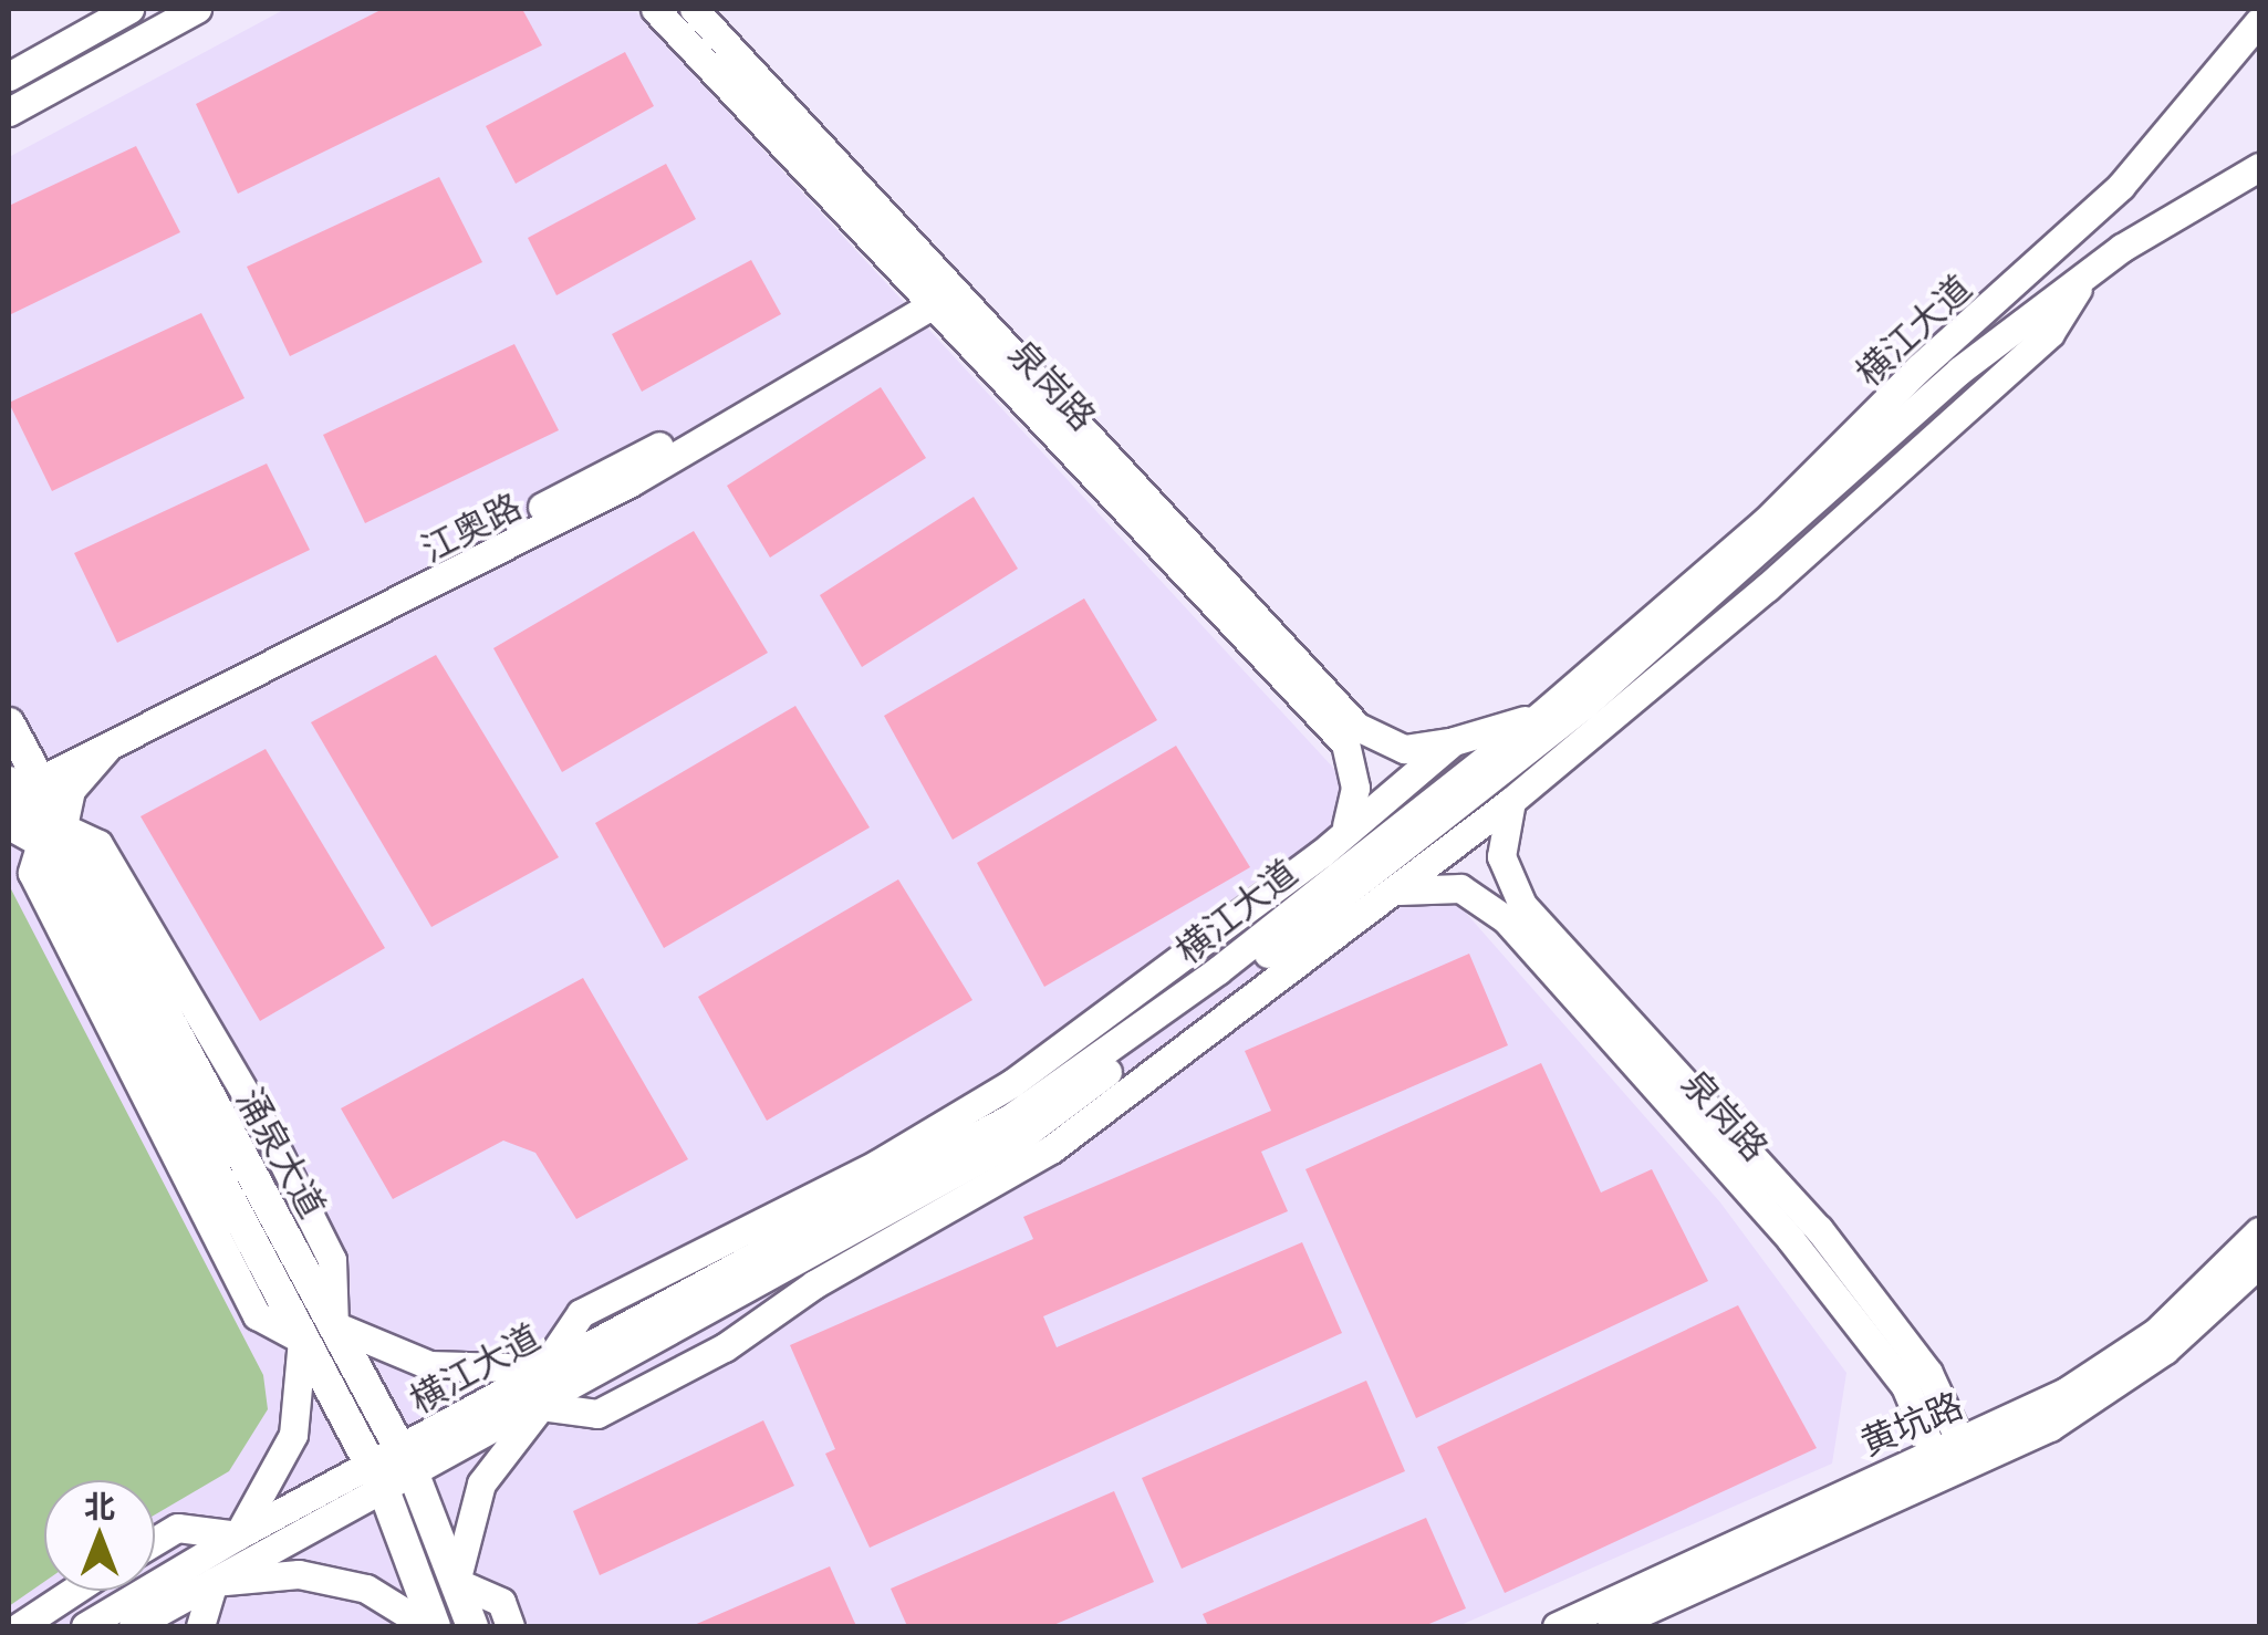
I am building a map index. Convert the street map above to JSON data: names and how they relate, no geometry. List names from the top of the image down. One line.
{"streets":{"main road":["涌泉大道"],"street":["横江大道","泉岗路","江奥路","黄坑路"]},"crossings":[["横江大道","涌泉大道"],["泉岗路","江奥路"],["泉岗路","黄坑路"],["江奥路","涌泉大道"]],"north":"top"}
